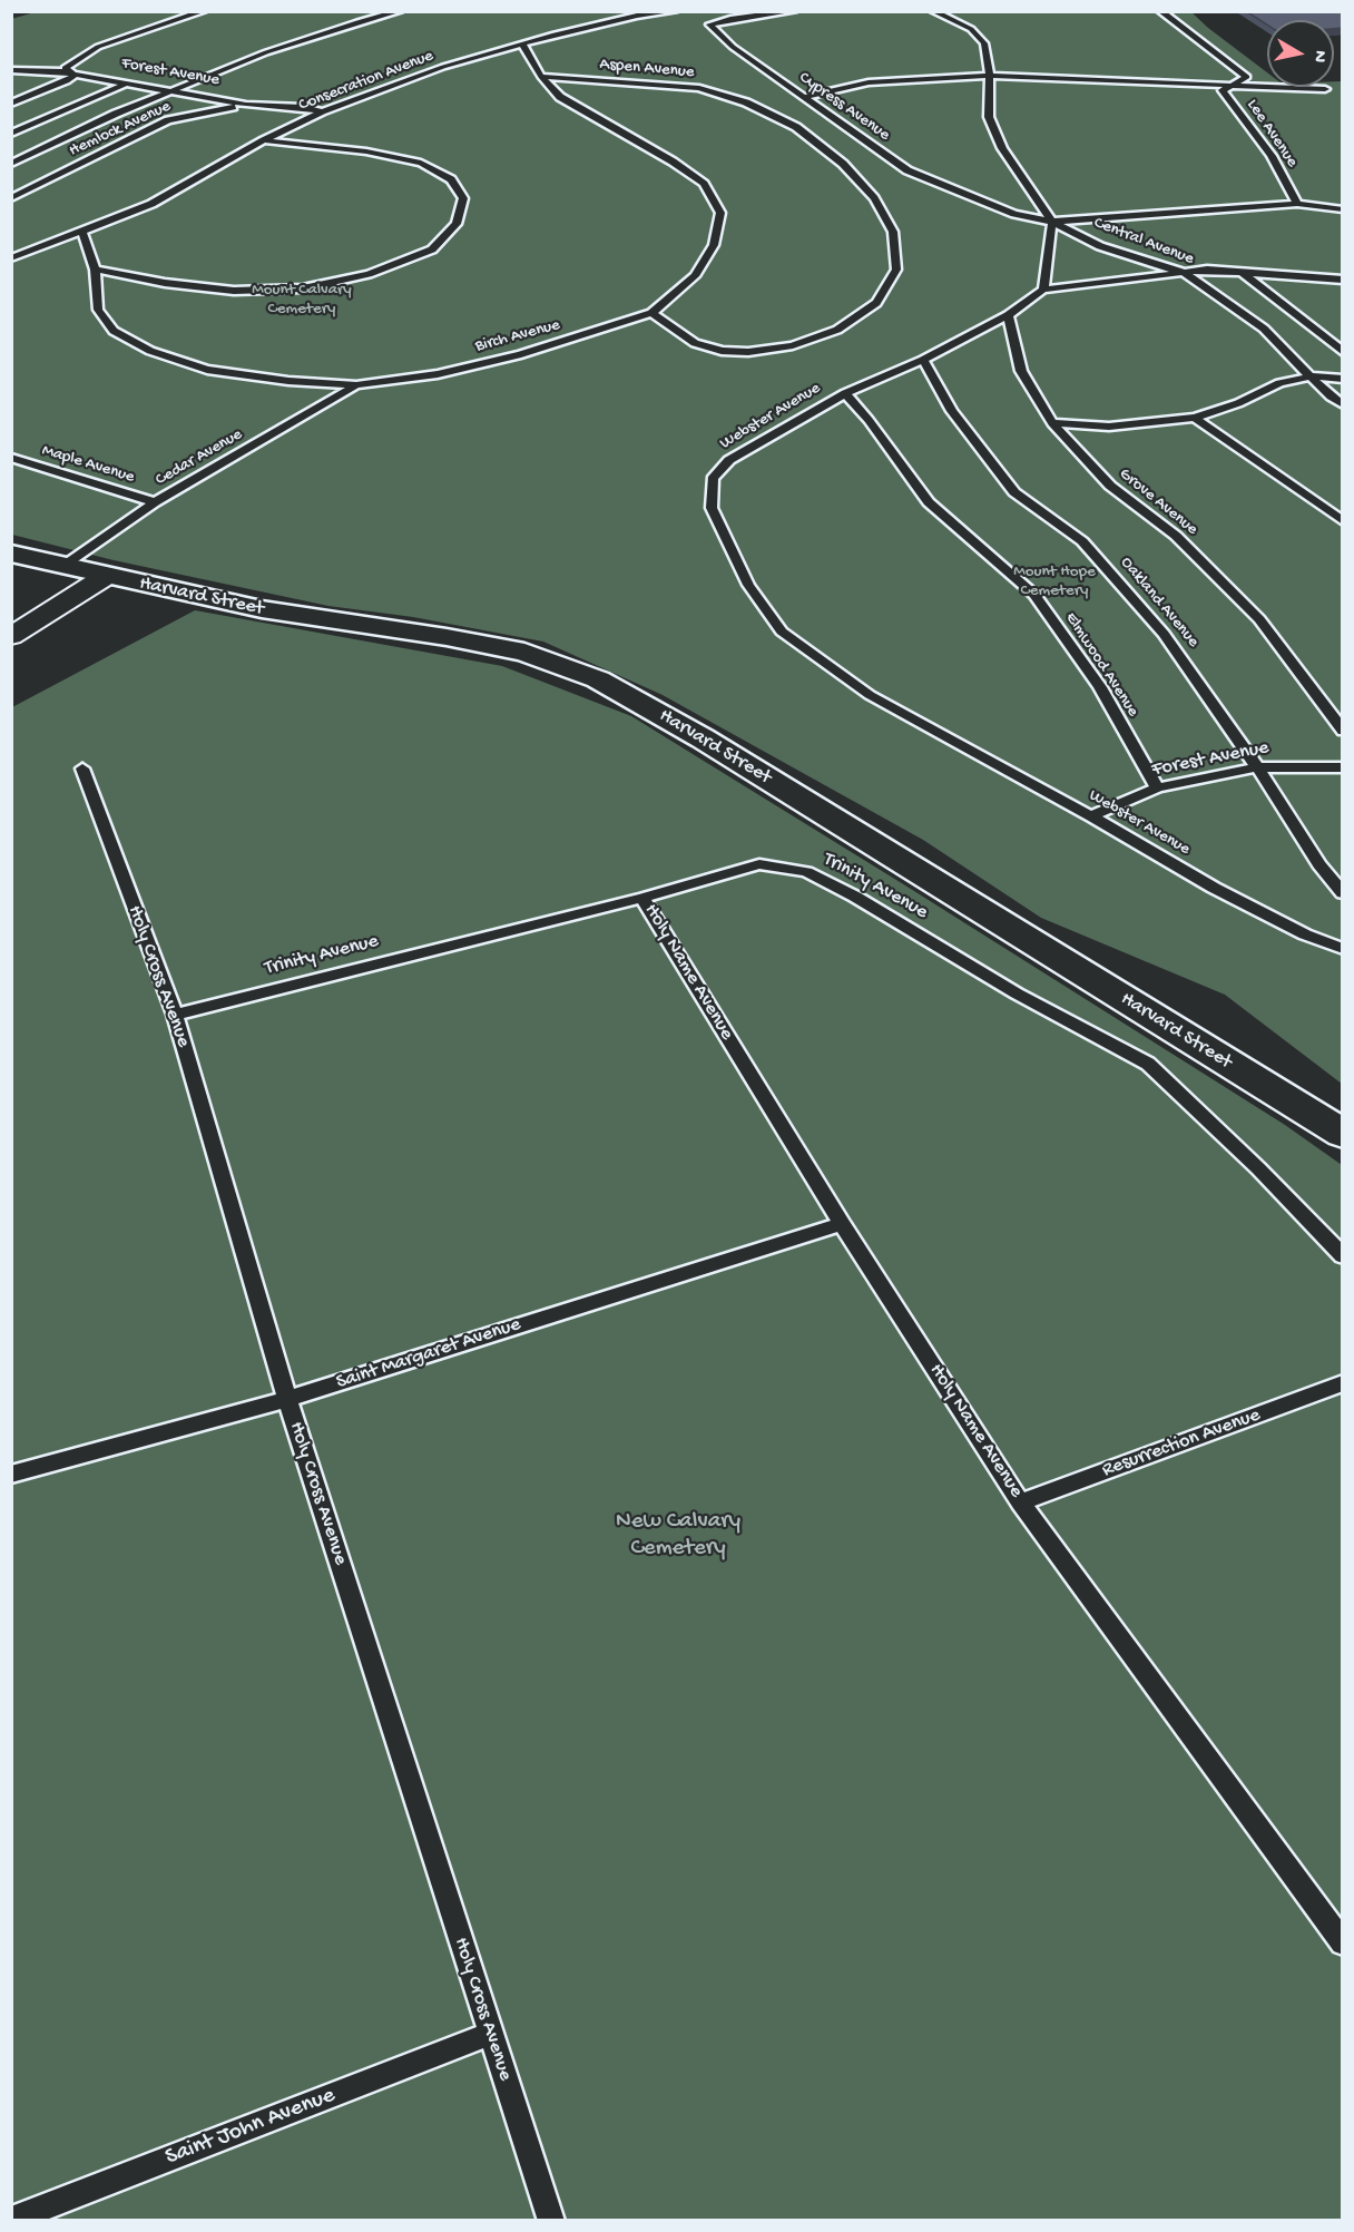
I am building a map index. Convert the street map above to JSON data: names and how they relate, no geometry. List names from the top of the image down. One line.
{"streets":{"main road":["Harvard Street"],"lane":["Aspen Avenue","Forest Avenue","Consecration Avenue","Cypress Avenue","Hemlock Avenue","Lee Avenue","Central Avenue","Birch Avenue","Webster Avenue","Cedar Avenue","Maple Avenue","Grove Avenue","Oakland Avenue","Elmwood Avenue","Trinity Avenue","Holy Name Avenue","Holy Cross Avenue","Saint Margaret Avenue","Resurrection Avenue","Saint John Avenue"]},"crossings":[["Aspen Avenue","Birch Avenue"],["Forest Avenue","Consecration Avenue"],["Forest Avenue","Hemlock Avenue"],["Forest Avenue","Webster Avenue"],["Forest Avenue","Oakland Avenue"],["Forest Avenue","Elmwood Avenue"],["Consecration Avenue","Birch Avenue"],["Cypress Avenue","Central Avenue"],["Birch Avenue","Cedar Avenue"],["Webster Avenue","Grove Avenue"],["Webster Avenue","Oakland Avenue"],["Webster Avenue","Elmwood Avenue"],["Cedar Avenue","Maple Avenue"],["Cedar Avenue","Harvard Street"],["Trinity Avenue","Holy Name Avenue"],["Trinity Avenue","Holy Cross Avenue"],["Holy Name Avenue","Saint Margaret Avenue"],["Holy Name Avenue","Resurrection Avenue"],["Holy Cross Avenue","Saint Margaret Avenue"],["Holy Cross Avenue","Saint John Avenue"]],"parks":["Mount Calvary Cemetery","Mount Hope Cemetery","New Calvary Cemetery"],"north":"right"}
